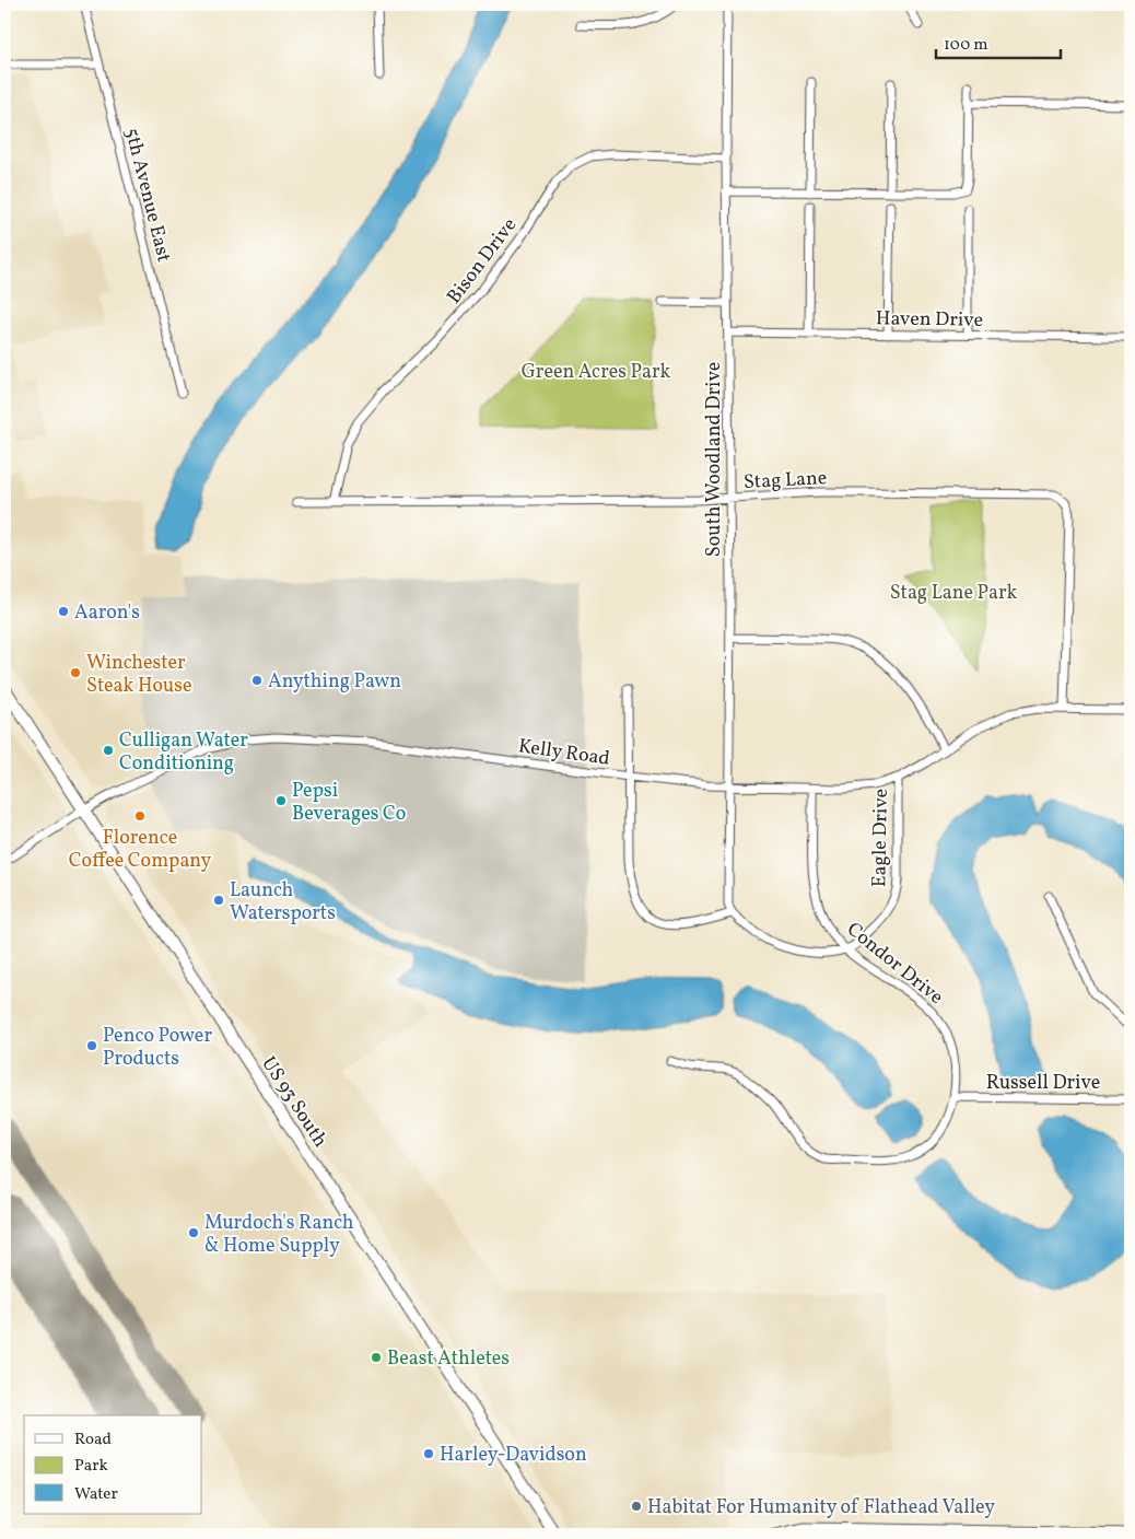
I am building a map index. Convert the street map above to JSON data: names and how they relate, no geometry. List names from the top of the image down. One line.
{"streets":{"main road":["US 93 South"],"street":["5th Avenue East","Bison Drive","Haven Drive","South Woodland Drive","Stag Lane","Kelly Road","Eagle Drive","Condor Drive","Russell Drive"]},"crossings":[["Bison Drive","South Woodland Drive"],["Bison Drive","Stag Lane"],["Haven Drive","South Woodland Drive"],["South Woodland Drive","Stag Lane"],["South Woodland Drive","Kelly Road"],["Stag Lane","Kelly Road"],["Kelly Road","Eagle Drive"],["Kelly Road","Condor Drive"],["Kelly Road","US 93 South"],["Eagle Drive","Condor Drive"],["Condor Drive","Russell Drive"]],"parks":["Green Acres Park","Stag Lane Park"],"places":["Aaron's","Winchester Steak House","Anything Pawn","Culligan Water Conditioning","Pepsi Beverages Co","Florence Coffee Company","Launch Watersports","Penco Power Products","Murdoch's Ranch & Home Supply","Beast Athletes","Harley-Davidson","Habitat For Humanity of Flathead Valley"],"legend":["Road","Park","Water"],"scale_bar":"100 m"}
